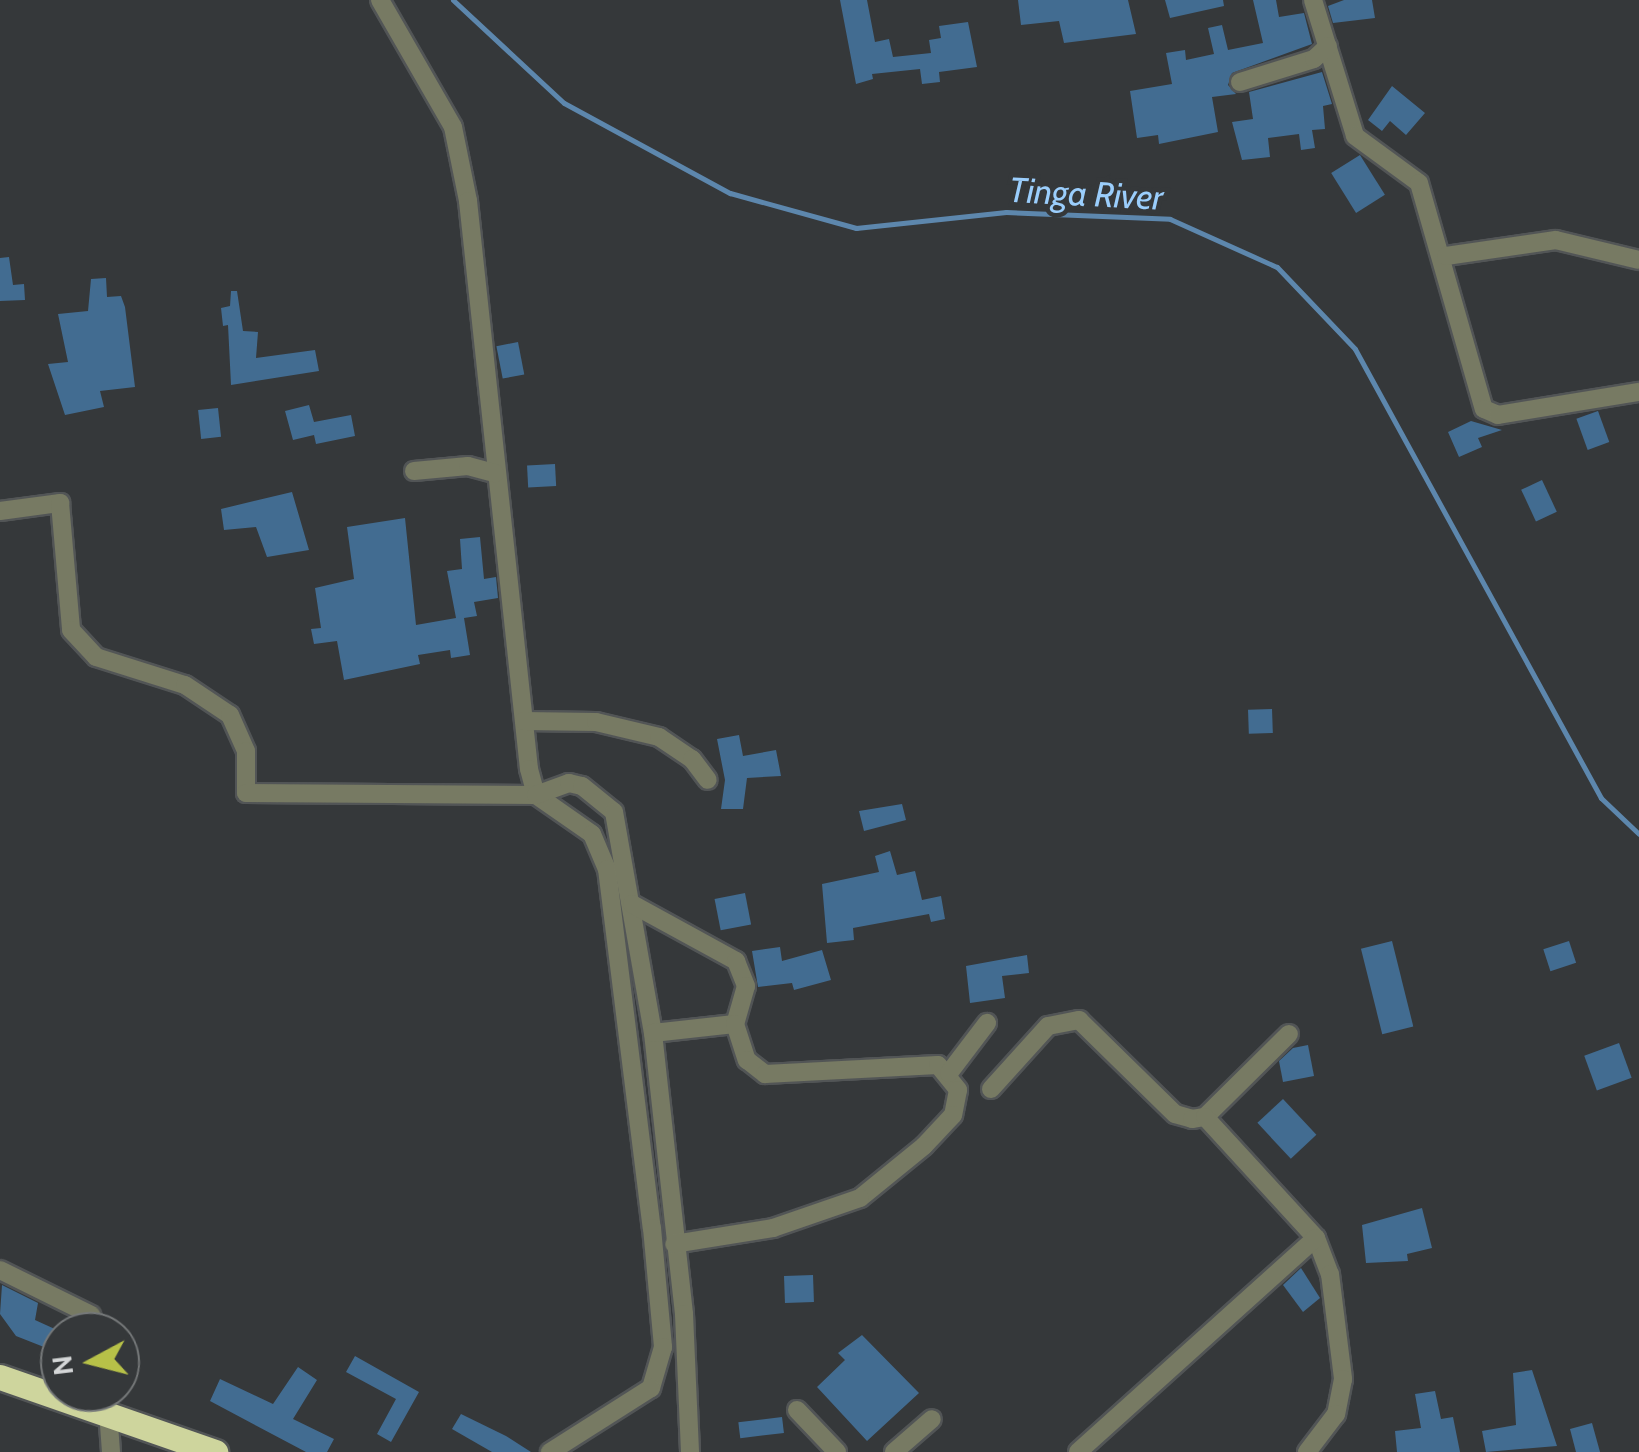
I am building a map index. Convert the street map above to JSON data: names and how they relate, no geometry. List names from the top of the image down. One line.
{"water":["Tinga River"],"north":"left"}
